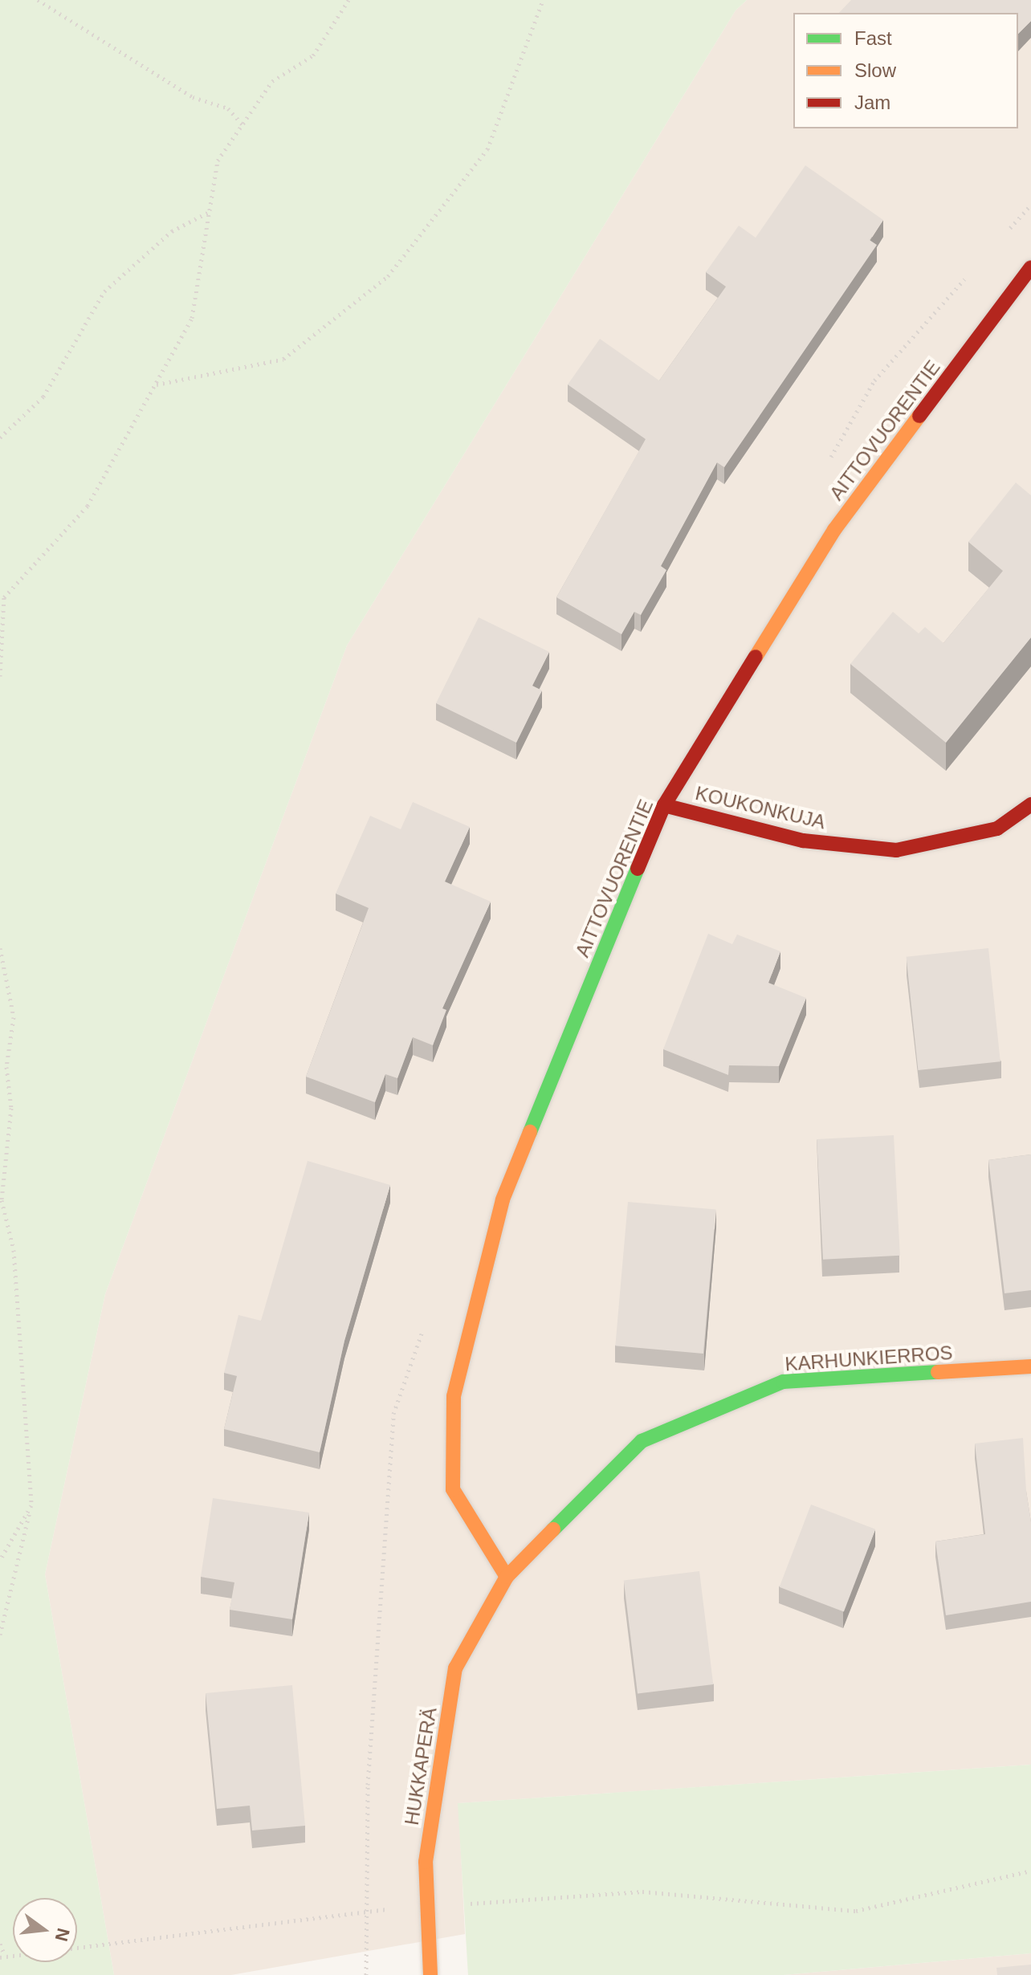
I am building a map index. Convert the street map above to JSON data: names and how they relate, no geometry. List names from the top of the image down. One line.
{"streets":{"street":["AITTOVUORENTIE","KOUKONKUJA","KARHUNKIERROS","HUKKAPERÄ"]},"crossings":[["AITTOVUORENTIE","KOUKONKUJA"],["AITTOVUORENTIE","KARHUNKIERROS"],["AITTOVUORENTIE","HUKKAPERÄ"],["KARHUNKIERROS","HUKKAPERÄ"]],"legend":["Fast","Slow","Jam"],"north":"right"}
